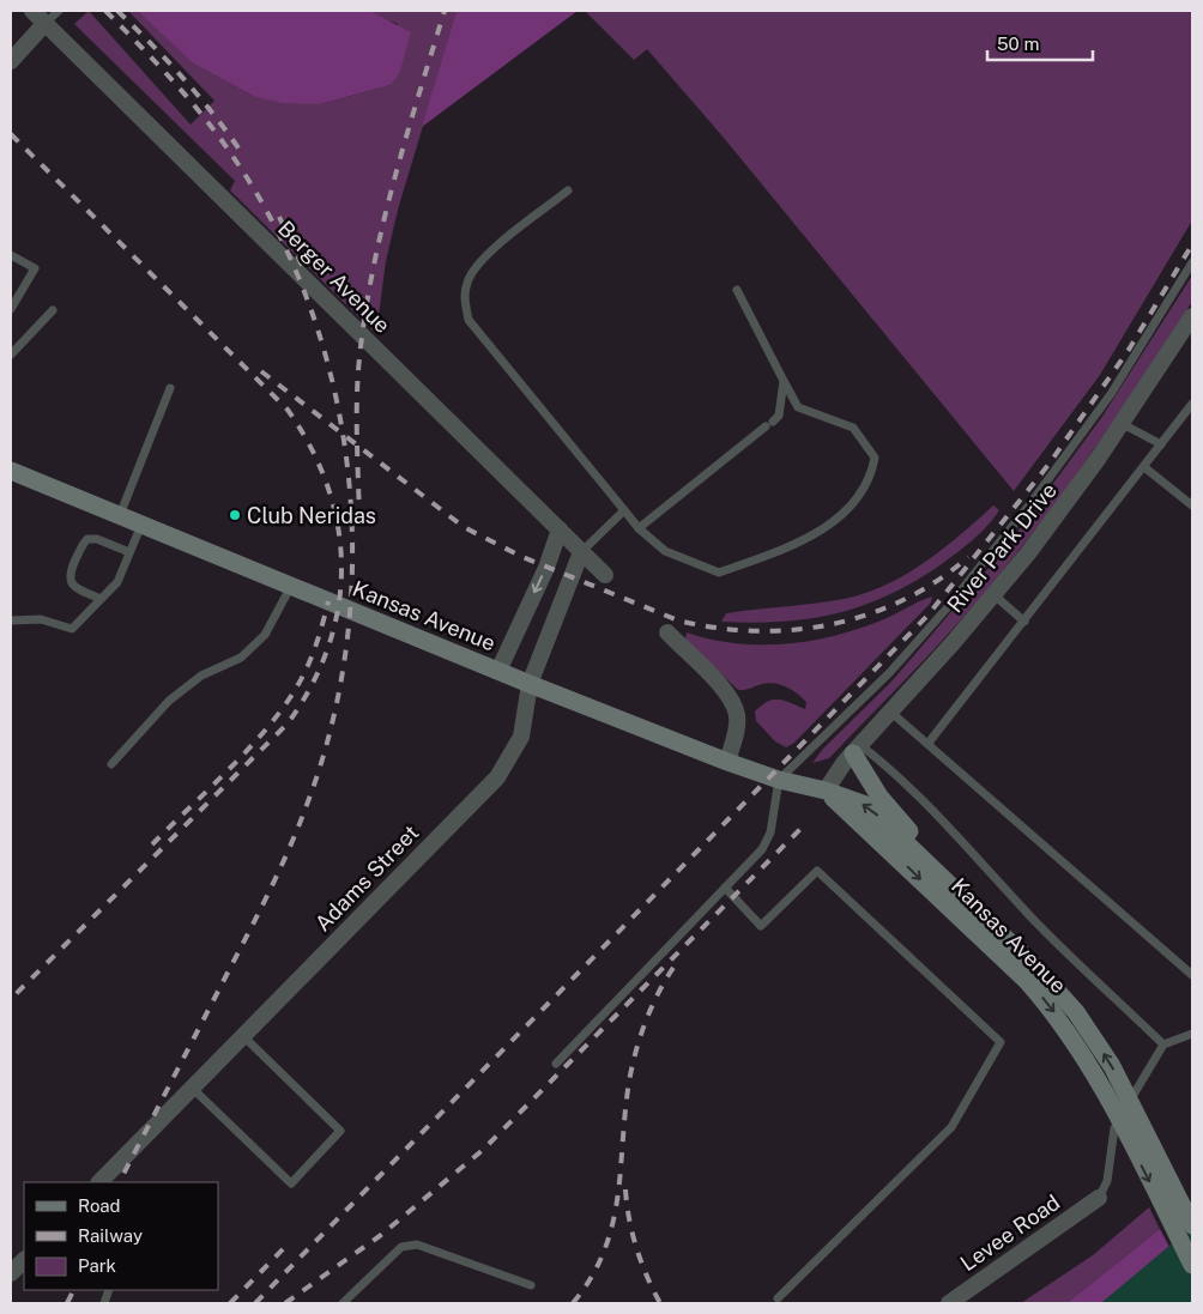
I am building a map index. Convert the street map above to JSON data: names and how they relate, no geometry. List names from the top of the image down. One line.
{"streets":{"main road":["Kansas Avenue"],"street":["Berger Avenue","River Park Drive","Adams Street","Levee Road"]},"crossings":[["Berger Avenue","Adams Street"],["River Park Drive","Kansas Avenue"],["Kansas Avenue","Adams Street"]],"places":["Club Neridas"],"legend":["Road","Railway","Park"],"scale_bar":"50 m"}
